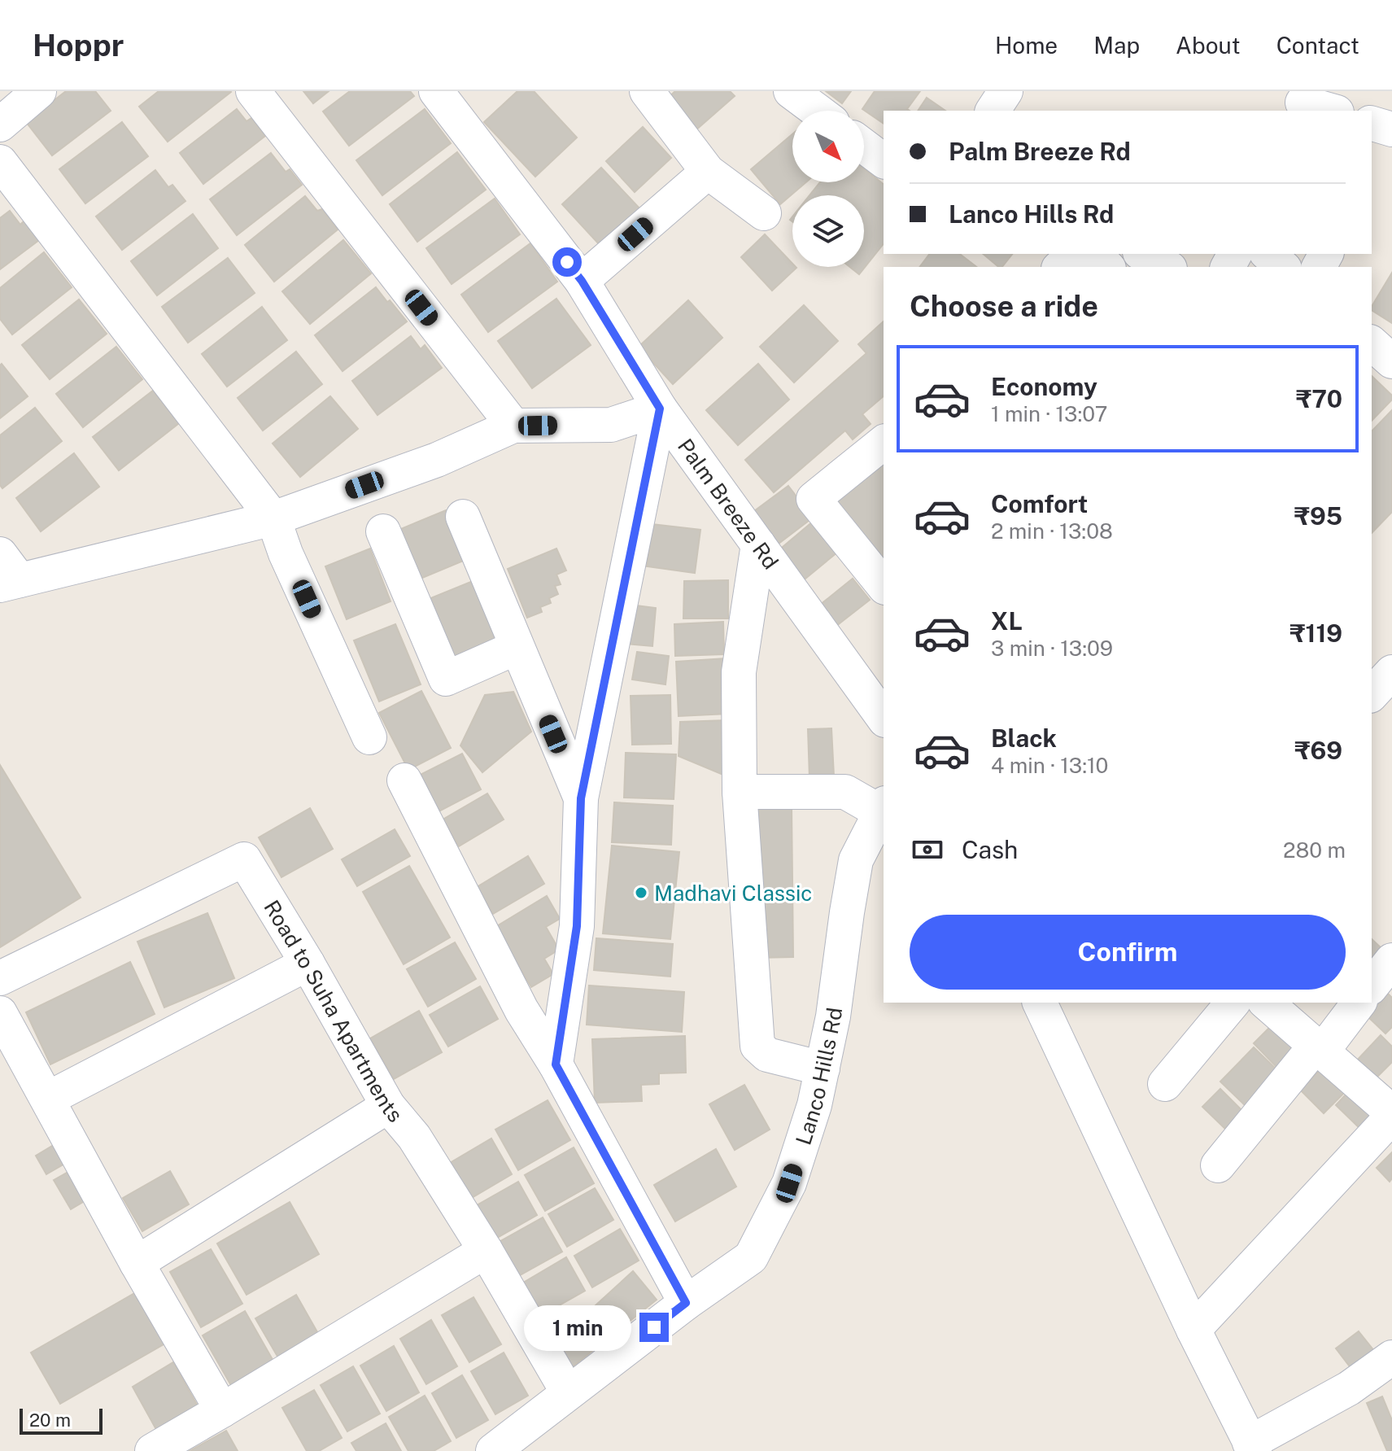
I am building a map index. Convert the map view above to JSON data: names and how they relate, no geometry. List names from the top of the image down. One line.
{"streets":{"street":["Palm Breeze Rd","Road to Suha Apartments","Lanco Hills Rd"]},"crossings":[["Road to Suha Apartments","Lanco Hills Rd"]],"places":["Madhavi Classic"],"scale_bar":"20 m","north":"bottom right","page":{"header":"Hoppr","nav":["Home","Map","About","Contact"],"banner":["Palm Breeze Rd","Lanco Hills Rd"],"heading":"Choose a ride","list":[{"name":"Economy","note":"1 min · 13:07","value":"₹70"},{"name":"Comfort","note":"2 min · 13:08","value":"₹95"},{"name":"XL","note":"3 min · 13:09","value":"₹119"},{"name":"Black","note":"4 min · 13:10","value":"₹69"}],"pay":["Cash","280 m"],"buttons":"Confirm","bubble":"1 min","scale":"20 m"}}
